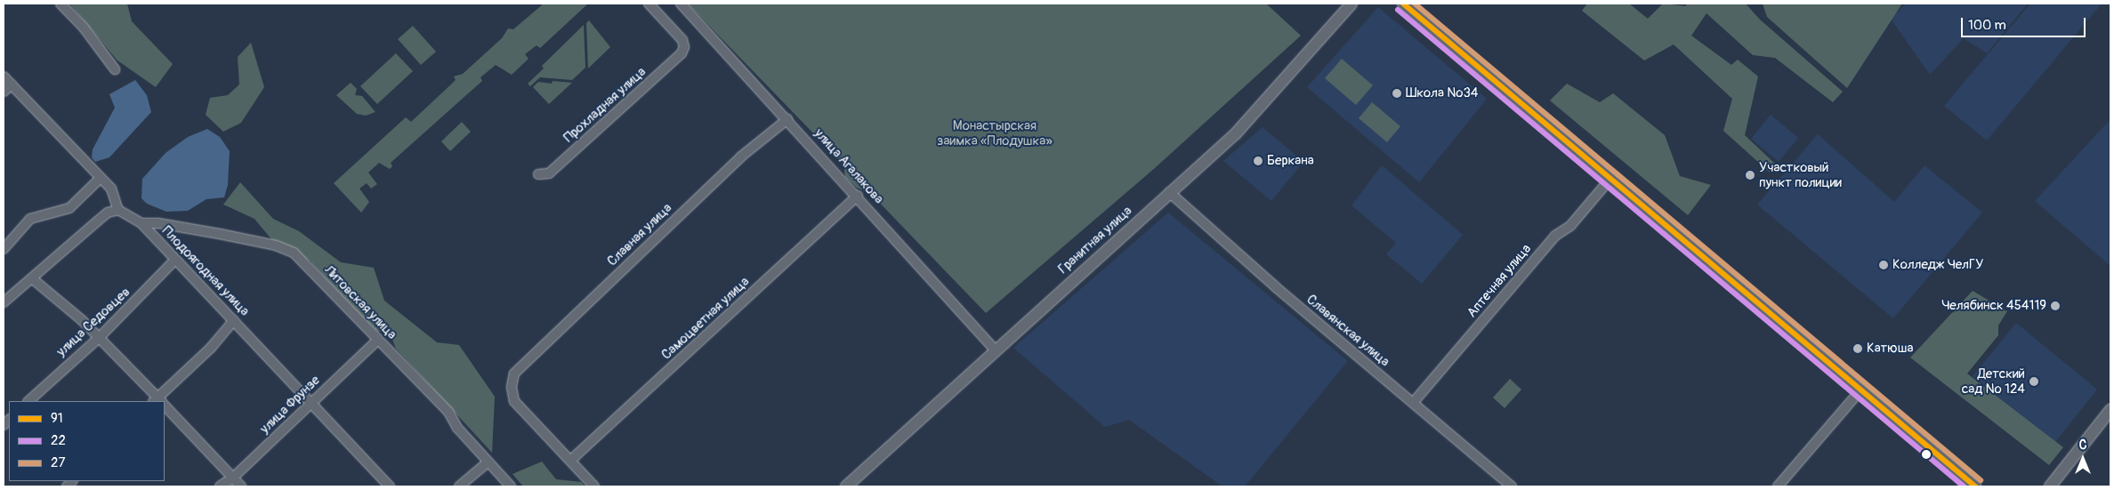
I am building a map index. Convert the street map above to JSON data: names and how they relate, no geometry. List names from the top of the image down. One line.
{"streets":{"street":["Прохладная улица","улица Агалакова","Славная улица","Гранитная улица","Плодоягодная улица","Аптечная улица","Литовская улица","Самоцветная улица","улица Седовцев","Славянская улица","улица Фрунзе"]},"crossings":[["улица Агалакова","Славная улица"],["улица Агалакова","Гранитная улица"],["улица Агалакова","Самоцветная улица"],["Славная улица","Самоцветная улица"],["Гранитная улица","Славянская улица"],["Плодоягодная улица","Литовская улица"],["Плодоягодная улица","улица Седовцев"],["Плодоягодная улица","улица Фрунзе"],["Аптечная улица","Славянская улица"],["Литовская улица","улица Фрунзе"]],"parks":["Монастырская заимка «Плодушка»"],"places":["Школа №34","Беркана","Участковый пункт полиции","Колледж ЧелГУ","Челябинск 454119","Катюша","Детский сад № 124"],"lines":["transit line 91","transit line 27","transit line 22"],"legend":["91","22","27"],"scale_bar":"100 m","north":"top"}
